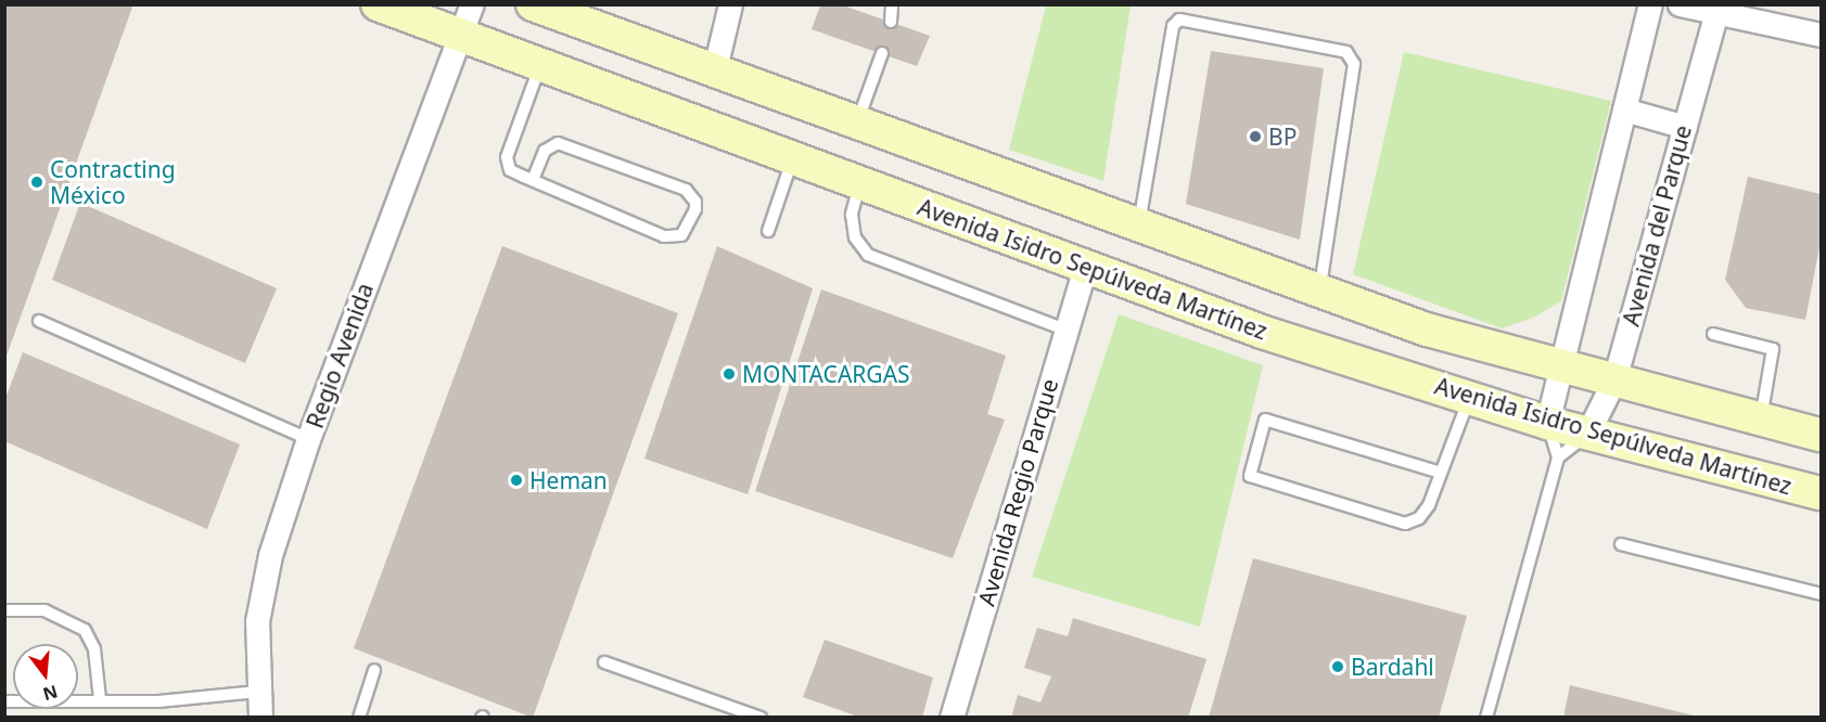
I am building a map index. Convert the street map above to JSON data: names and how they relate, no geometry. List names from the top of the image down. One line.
{"streets":{"main road":["Avenida Isidro Sepúlveda Martínez"],"street":["Avenida del Parque","Regio Avenida","Avenida Regio Parque"]},"crossings":[["Avenida del Parque","Avenida Isidro Sepúlveda Martínez"],["Avenida Isidro Sepúlveda Martínez","Regio Avenida"],["Avenida Isidro Sepúlveda Martínez","Avenida Regio Parque"]],"places":["BP","Contracting México","MONTACARGAS","Heman","Bardahl"],"north":"bottom"}
